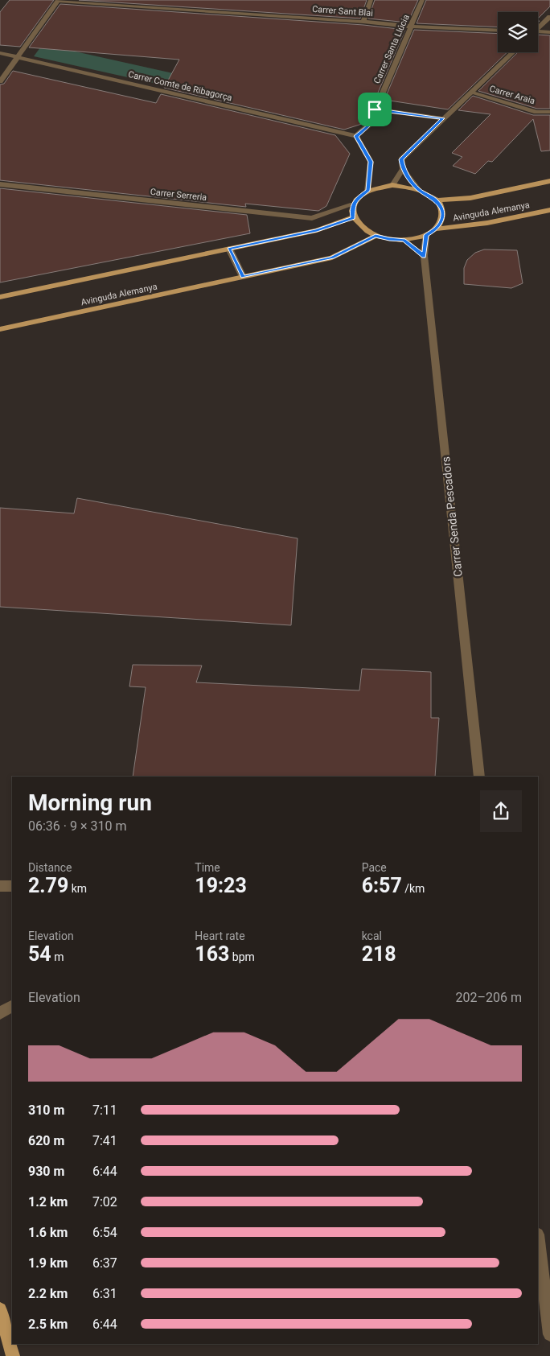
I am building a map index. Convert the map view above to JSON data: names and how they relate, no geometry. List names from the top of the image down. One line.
{"streets":{"main road":["Avinguda Alemanya"],"street":["Carrer Sant Blai","Carrer Santa Llúcia","Carrer Comte de Ribagorça","Carrer Araia","Carrer Serreria","Carrer Senda Pescadors"]},"crossings":[["Carrer Sant Blai","Carrer Santa Llúcia"],["Carrer Santa Llúcia","Carrer Comte de Ribagorça"],["Carrer Serreria","Avinguda Alemanya"],["Carrer Serreria","Carrer Senda Pescadors"],["Avinguda Alemanya","Carrer Senda Pescadors"]],"page":{"heading":["Morning run","06:36 · 9 × 310 m"],"stats":[["Distance","2.79 km"],["Time","19:23"],["Pace","6:57 /km"],["Elevation","54 m"],["Heart rate","163 bpm"],["kcal","218"]],"chart":["Elevation","202–206 m"],"list":[{"name":"310 m","note":"7:11"},{"name":"620 m","note":"7:41"},{"name":"930 m","note":"6:44"},{"name":"1.2 km","note":"7:02"},{"name":"1.6 km","note":"6:54"},{"name":"1.9 km","note":"6:37"},{"name":"2.2 km","note":"6:31"},{"name":"2.5 km","note":"6:44"}]}}
